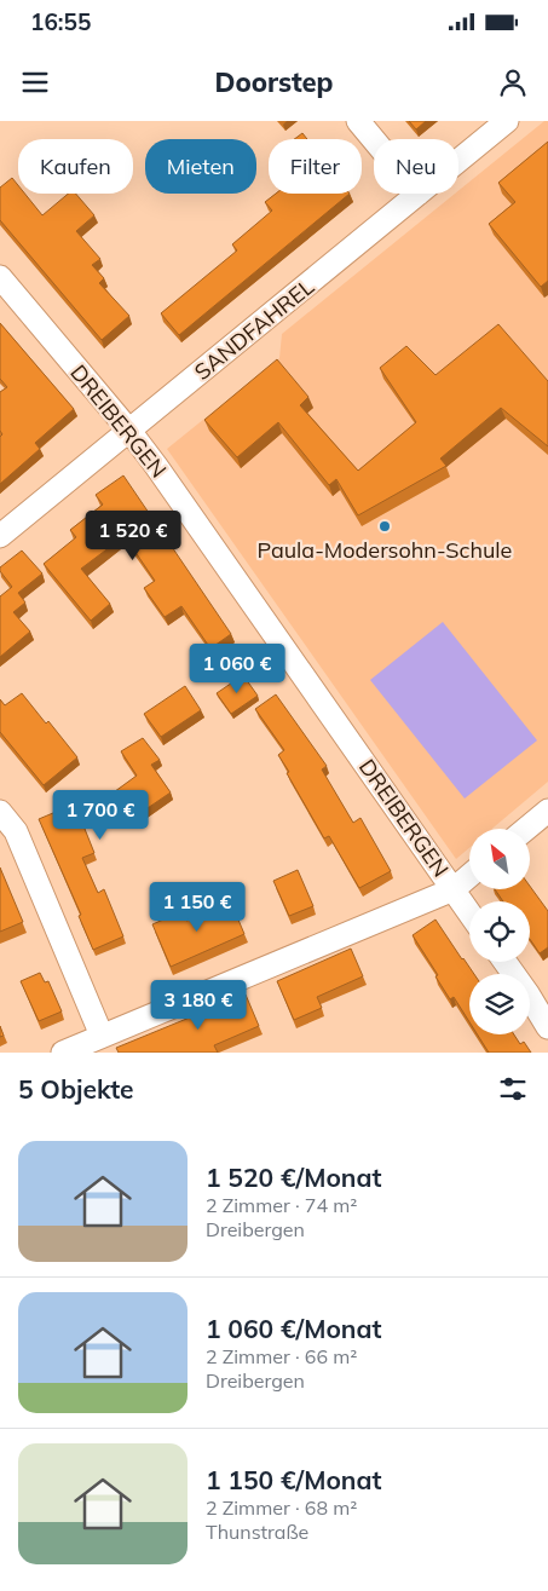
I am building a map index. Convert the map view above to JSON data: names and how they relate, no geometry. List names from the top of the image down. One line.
{"streets":{"street":["SANDFAHREL","DREIBERGEN"]},"crossings":[["SANDFAHREL","DREIBERGEN"]],"places":["Paula-Modersohn-Schule"],"north":"top left","page":{"status":"16:55","header":"Doorstep","chip":["Kaufen","Mieten","Filter","Neu"],"price":["1 520 €","1 060 €","1 700 €","1 150 €","3 180 €"],"heading":"5 Objekte","list":[{"name":"1 520 €/Monat","note":"2 Zimmer · 74 m² · Dreibergen"},{"name":"1 060 €/Monat","note":"2 Zimmer · 66 m² · Dreibergen"},{"name":"1 150 €/Monat","note":"2 Zimmer · 68 m² · Thunstraße"}]}}
